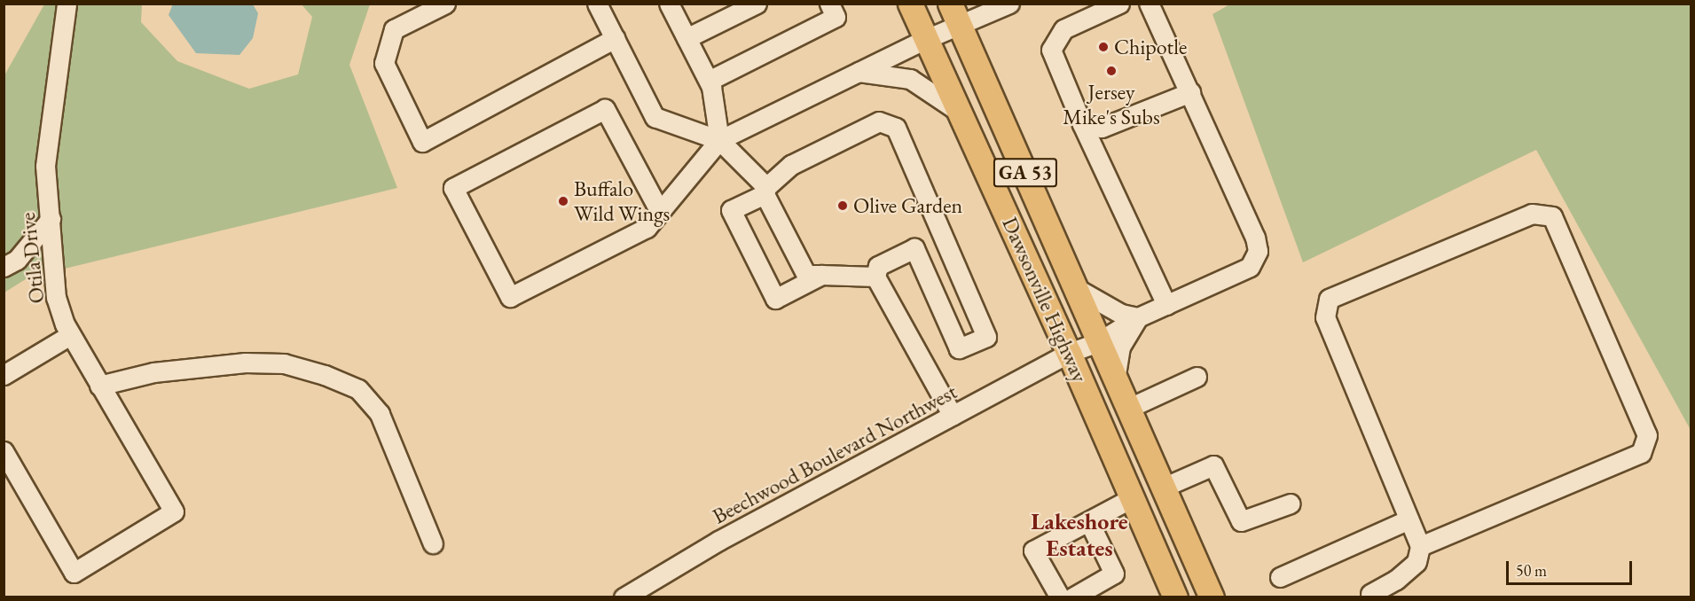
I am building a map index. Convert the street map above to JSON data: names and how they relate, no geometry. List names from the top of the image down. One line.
{"streets":{"main road":["GA 53","Dawsonville Highway"],"street":["Otila Drive","Beechwood Boulevard Northwest"]},"crossings":[["Dawsonville Highway","Beechwood Boulevard Northwest"]],"districts":["Lakeshore Estates"],"places":["Chipotle","Jersey Mike's Subs","Buffalo Wild Wings","Olive Garden"],"scale_bar":"50 m"}
